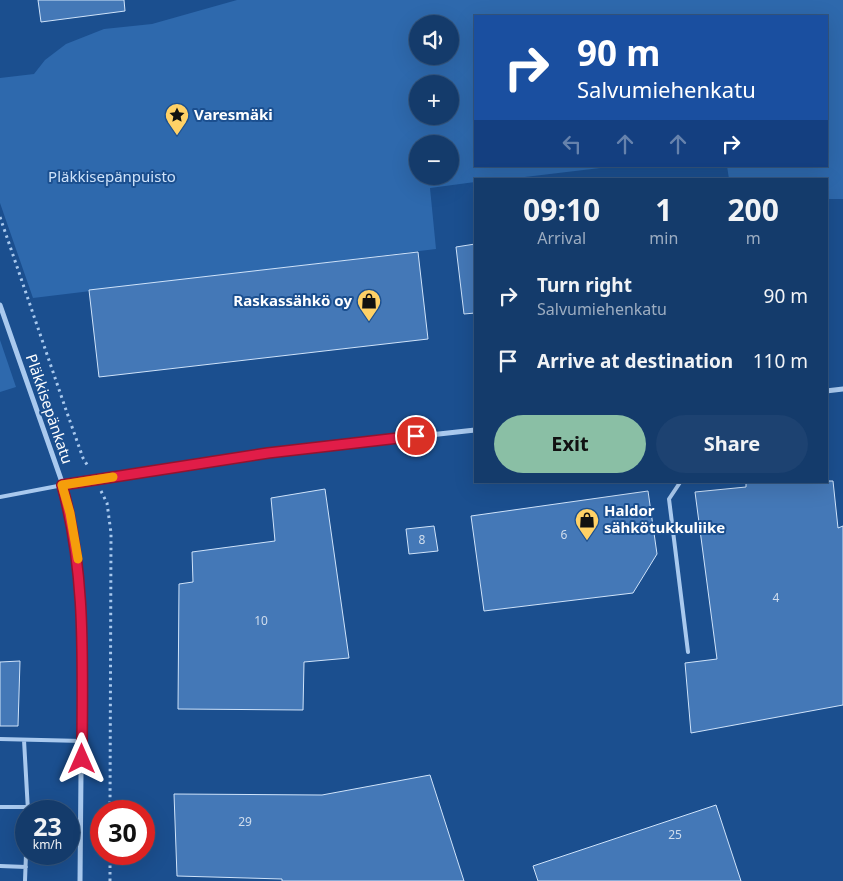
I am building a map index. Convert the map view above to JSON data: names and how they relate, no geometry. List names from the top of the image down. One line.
{"streets":{"street":["Pläkkisepänkatu"]},"parks":["Pläkkisepänpuisto"],"places":{"place":["Varesmäki"],"shop":["Raskassähkö oy","Haldor sähkötukkuliike"]},"house_numbers":["6","8","4","10","29","25"],"page":{"map_buttons":["+","−"],"turn":["90 m","Salvumiehenkatu"],"eta":["09:10","Arrival","1","min","200","m"],"list":[{"name":"Turn right","note":"Salvumiehenkatu","value":"90 m"},{"name":"Arrive at destination","value":"110 m"}],"buttons":["Exit","Share"],"speed":"23 km/h","limit":"30"}}
